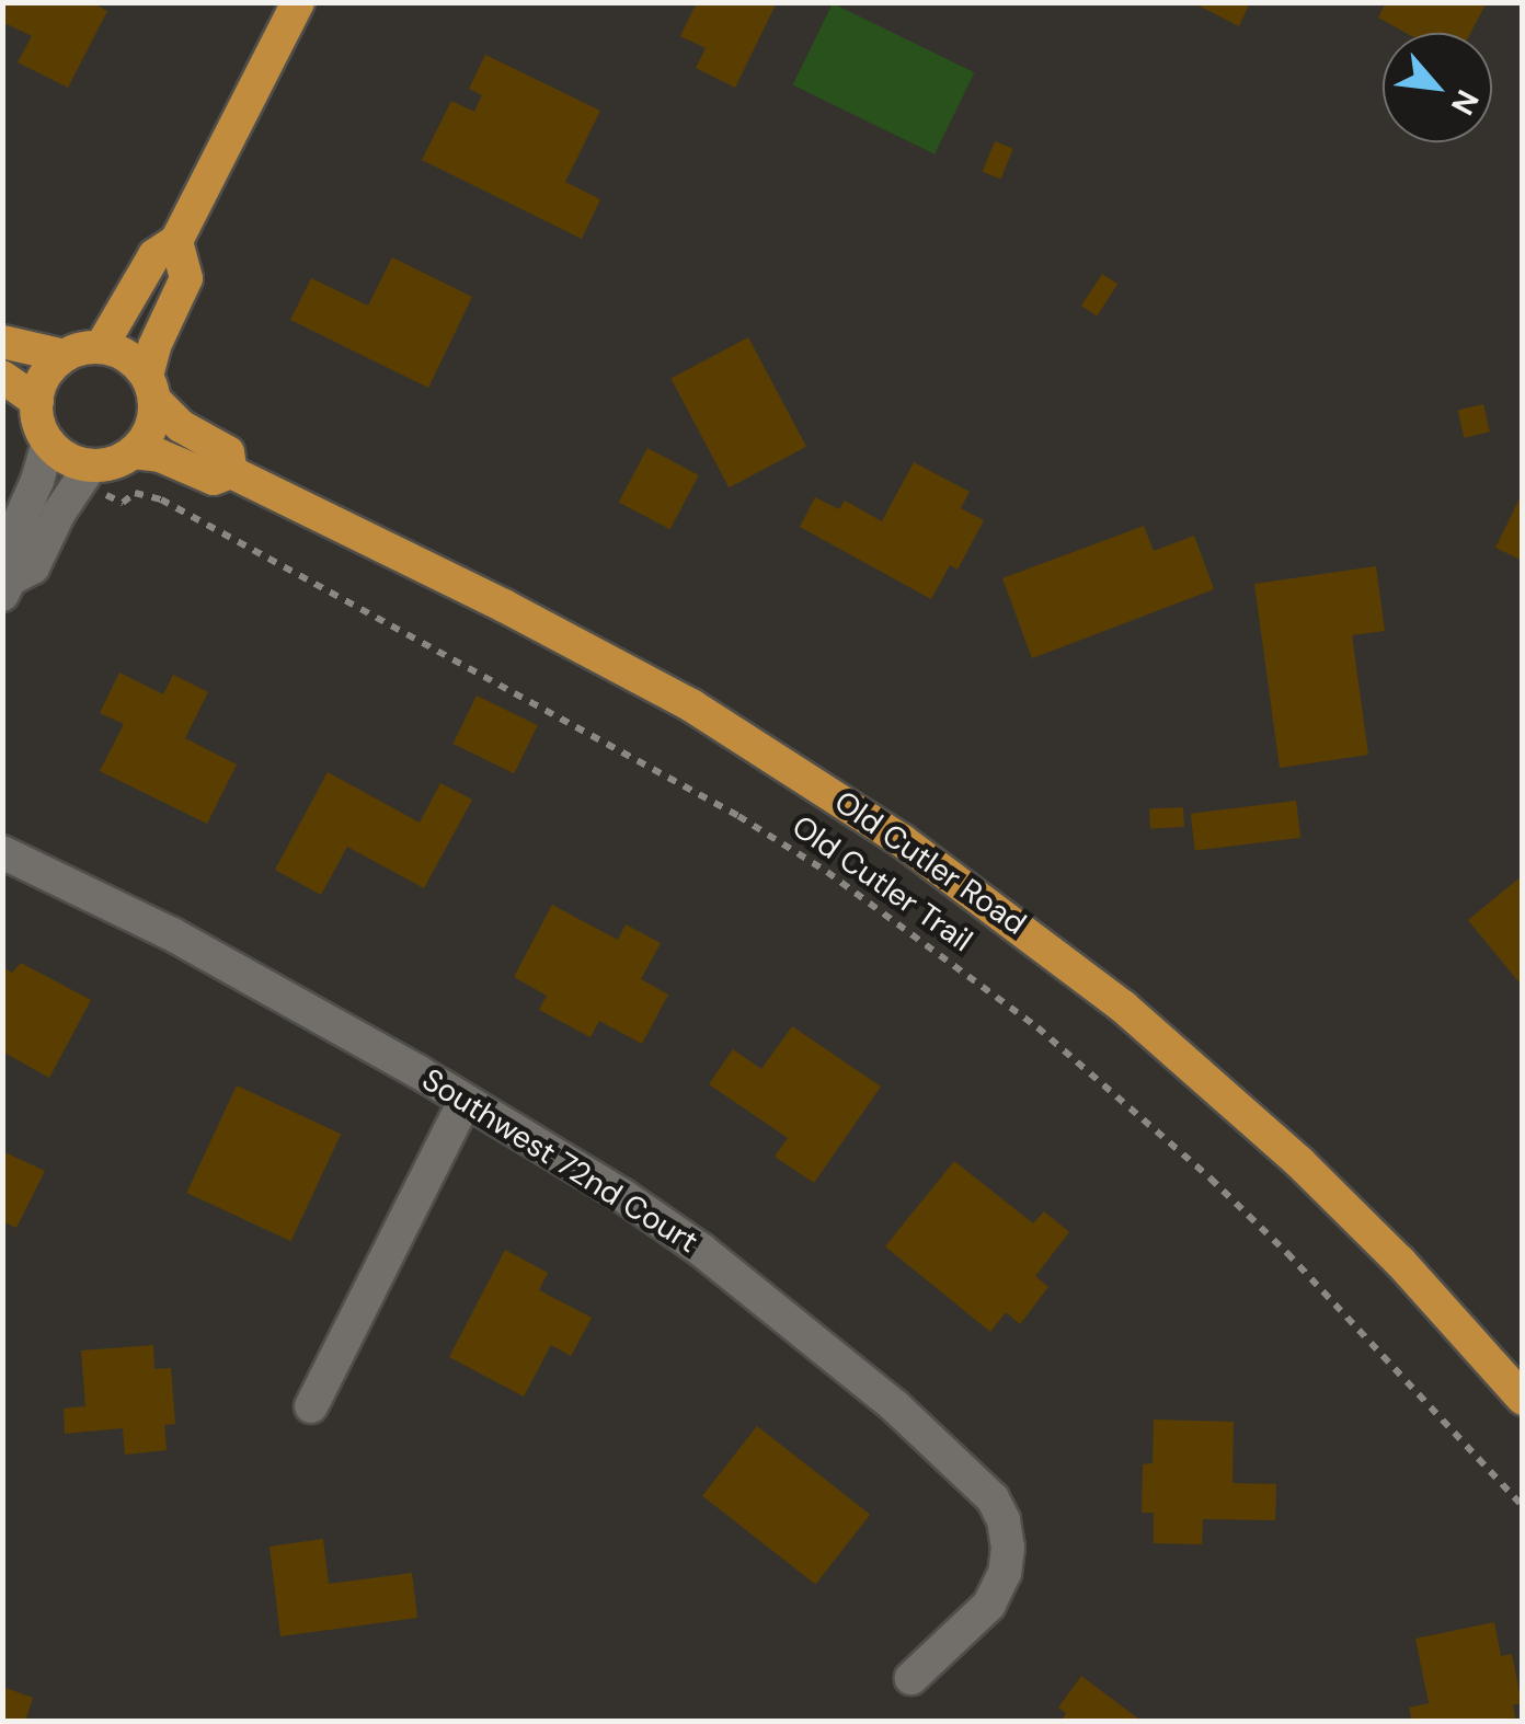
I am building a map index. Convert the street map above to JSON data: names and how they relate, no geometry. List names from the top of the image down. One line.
{"streets":{"main road":["Old Cutler Road"],"street":["Southwest 72nd Court"],"path":["Old Cutler Trail"]},"crossings":[["Old Cutler Road","Old Cutler Trail"]],"north":"bottom right"}
